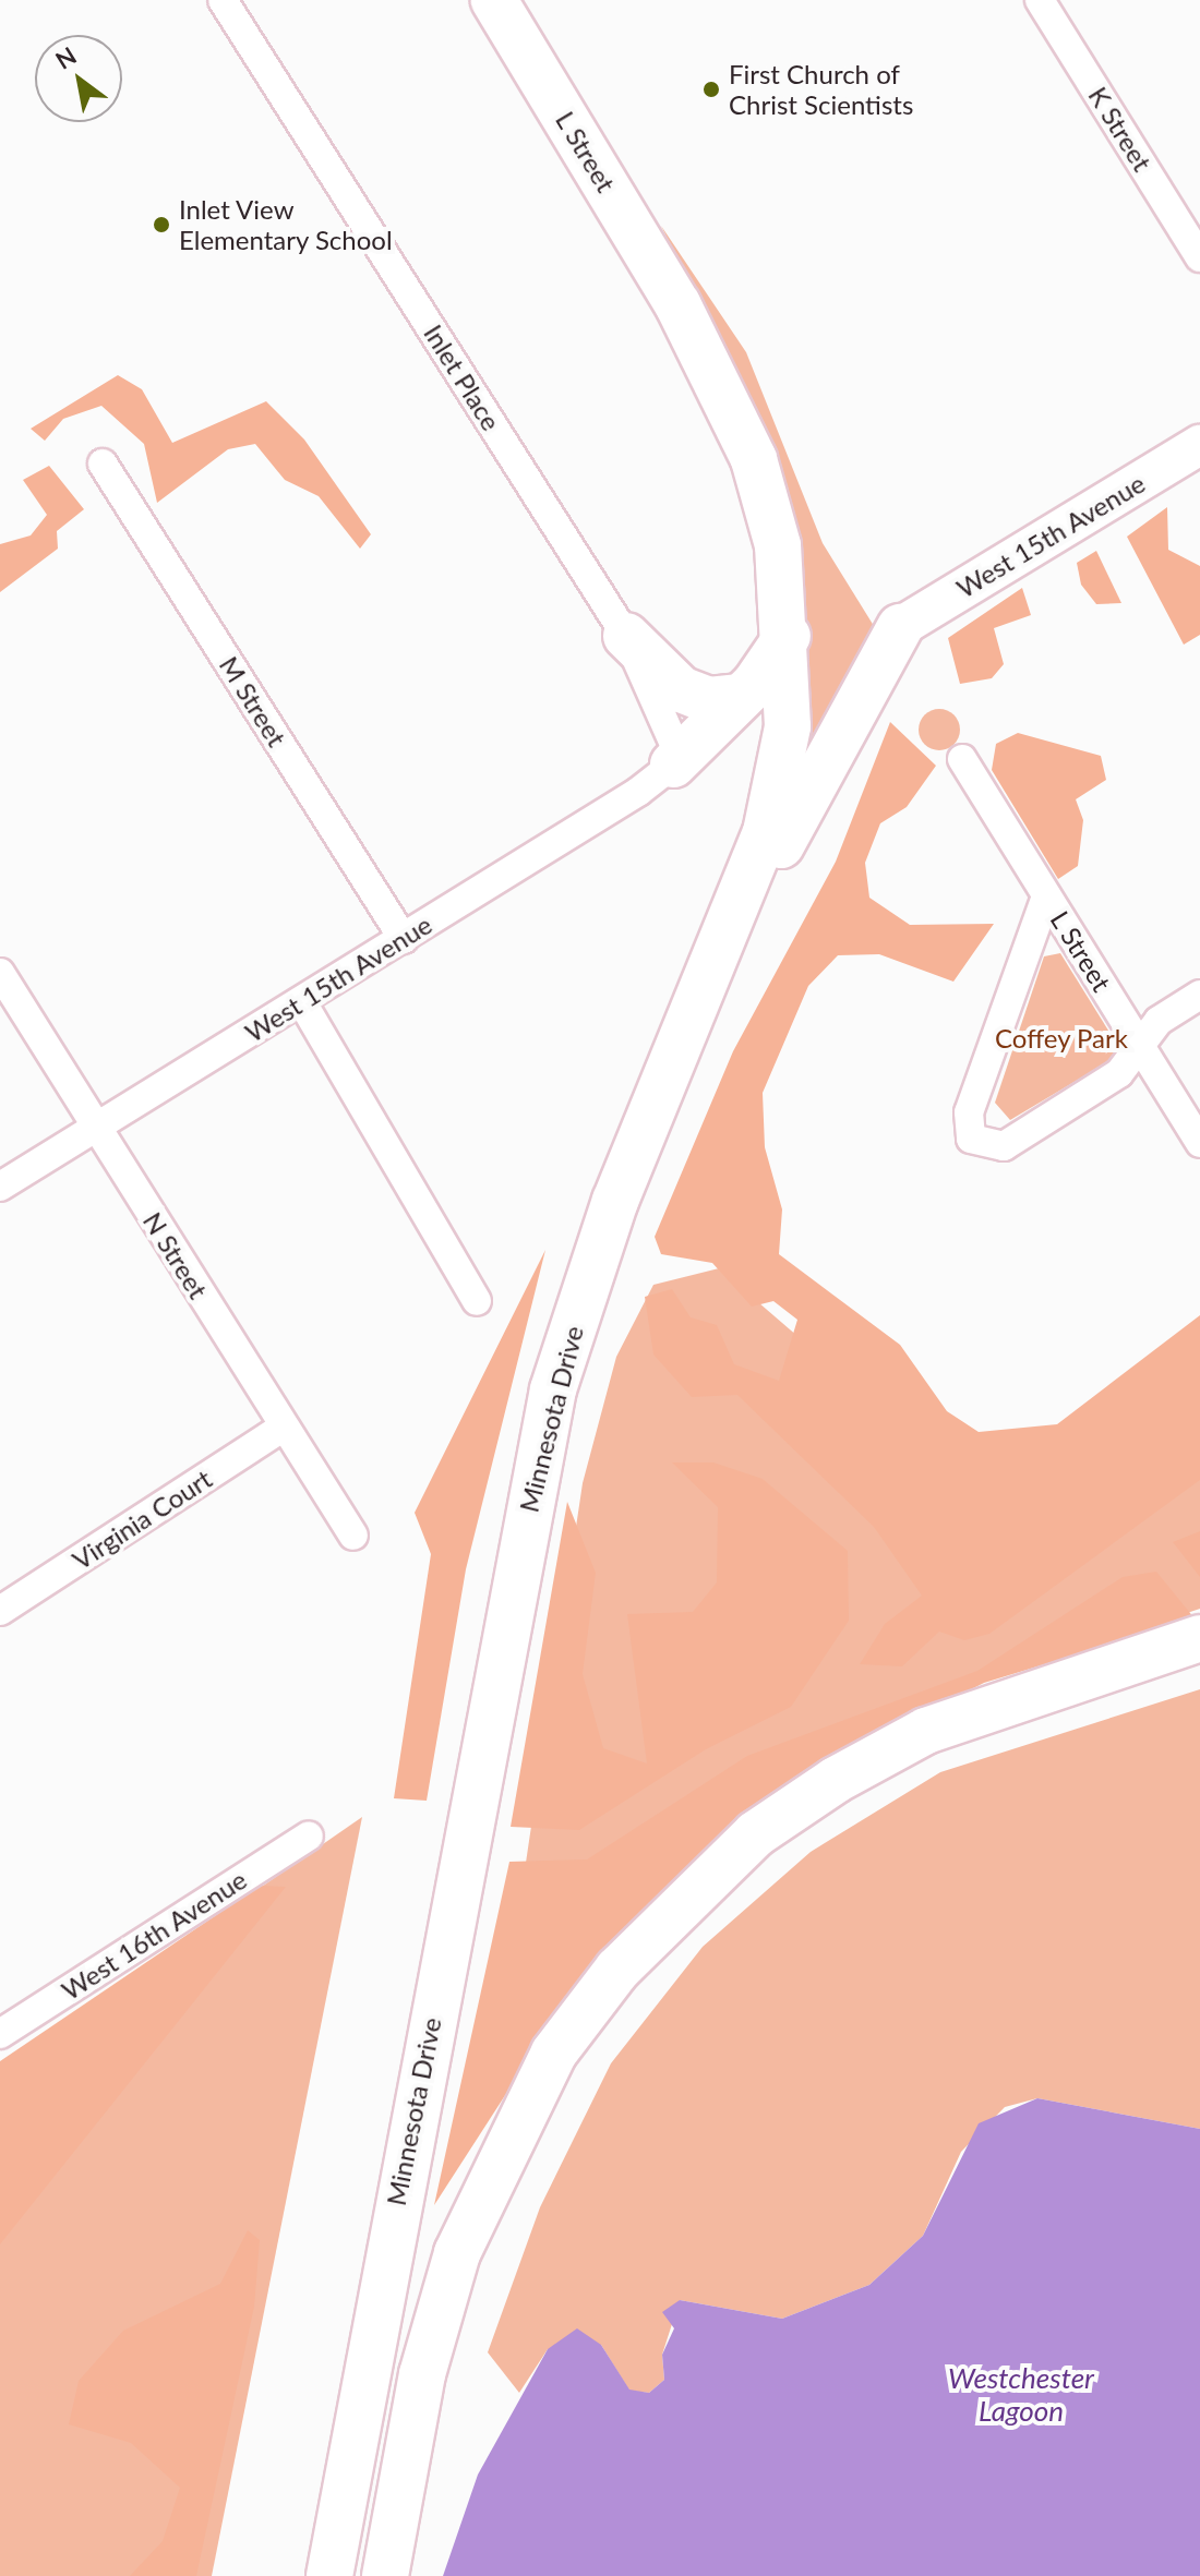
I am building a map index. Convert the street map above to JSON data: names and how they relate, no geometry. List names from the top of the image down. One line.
{"streets":{"main road":["L Street","West 15th Avenue","Minnesota Drive"],"street":["K Street","Inlet Place","M Street","N Street","Virginia Court","West 16th Avenue"]},"crossings":[["L Street","Minnesota Drive"],["Inlet Place","West 15th Avenue"],["West 15th Avenue","M Street"],["West 15th Avenue","N Street"],["N Street","Virginia Court"]],"water":["Westchester Lagoon"],"parks":["Coffey Park"],"places":["First Church of Christ Scientists","Inlet View Elementary School"],"north":"top left"}
